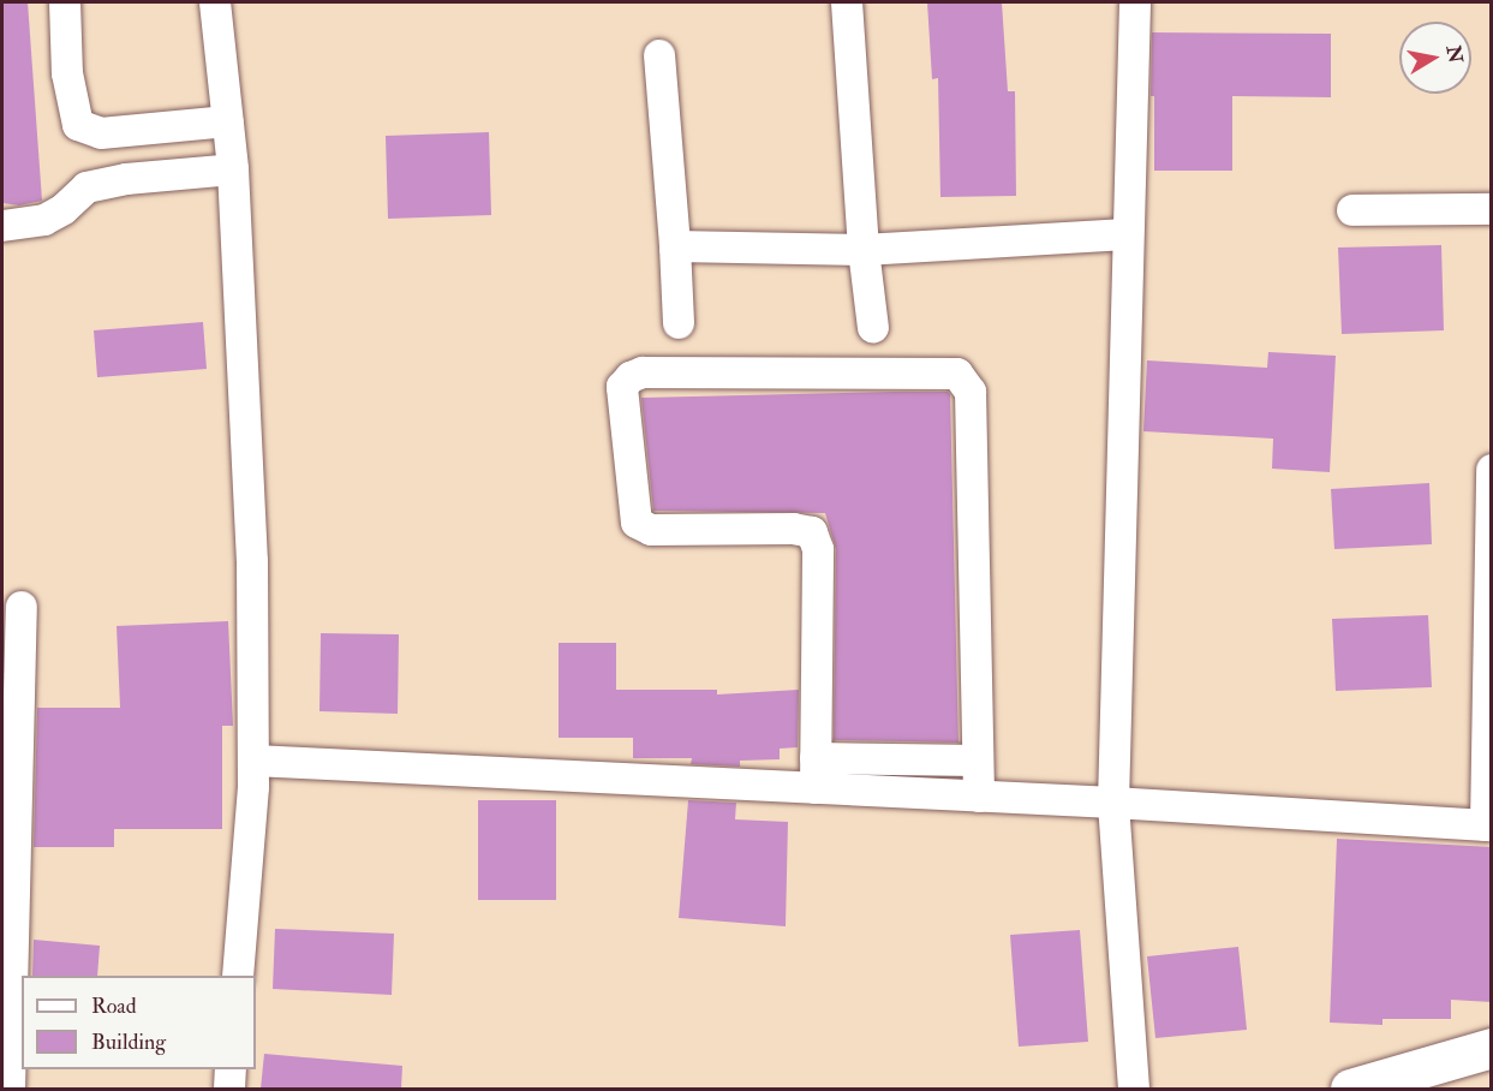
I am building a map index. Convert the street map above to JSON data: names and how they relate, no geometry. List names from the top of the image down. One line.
{"legend":["Road","Building"],"north":"right"}
